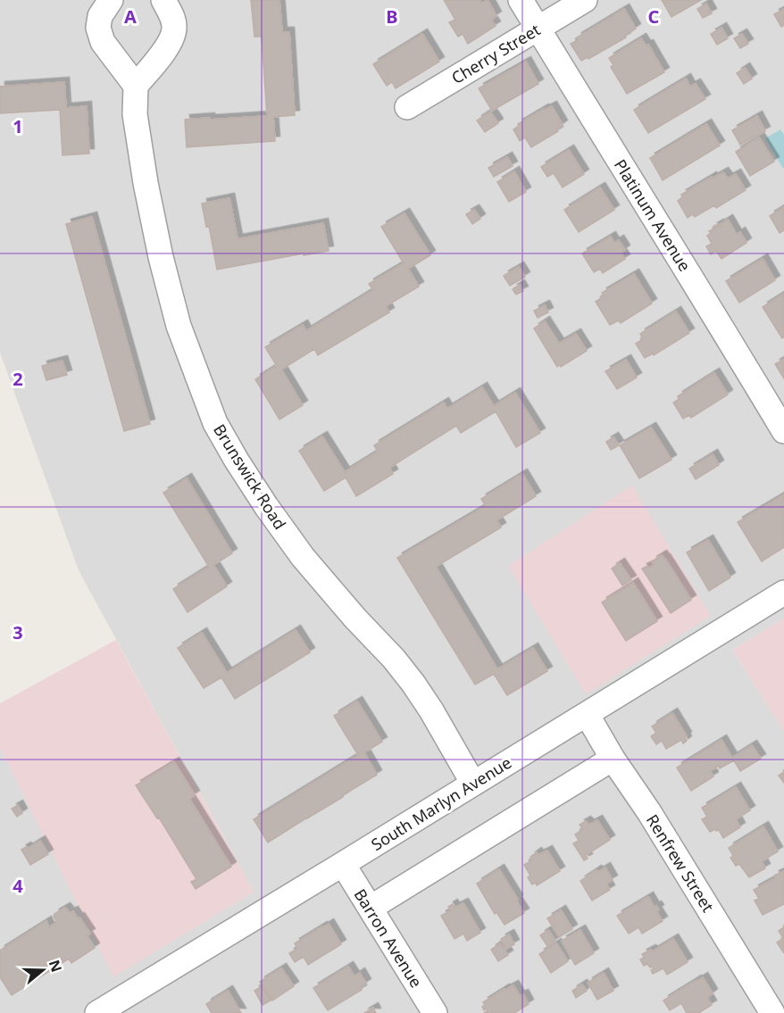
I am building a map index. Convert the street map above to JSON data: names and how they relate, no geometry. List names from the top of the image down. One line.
{"streets":{"street":["Cherry Street","Platinum Avenue","Brunswick Road","South Marlyn Avenue","Renfrew Street","Barron Avenue"]},"crossings":[["Cherry Street","Platinum Avenue"],["Brunswick Road","South Marlyn Avenue"],["South Marlyn Avenue","Renfrew Street"],["South Marlyn Avenue","Barron Avenue"]],"north":"right","grid":{"columns":["A","B","C"],"rows":["1","2","3","4"]}}
